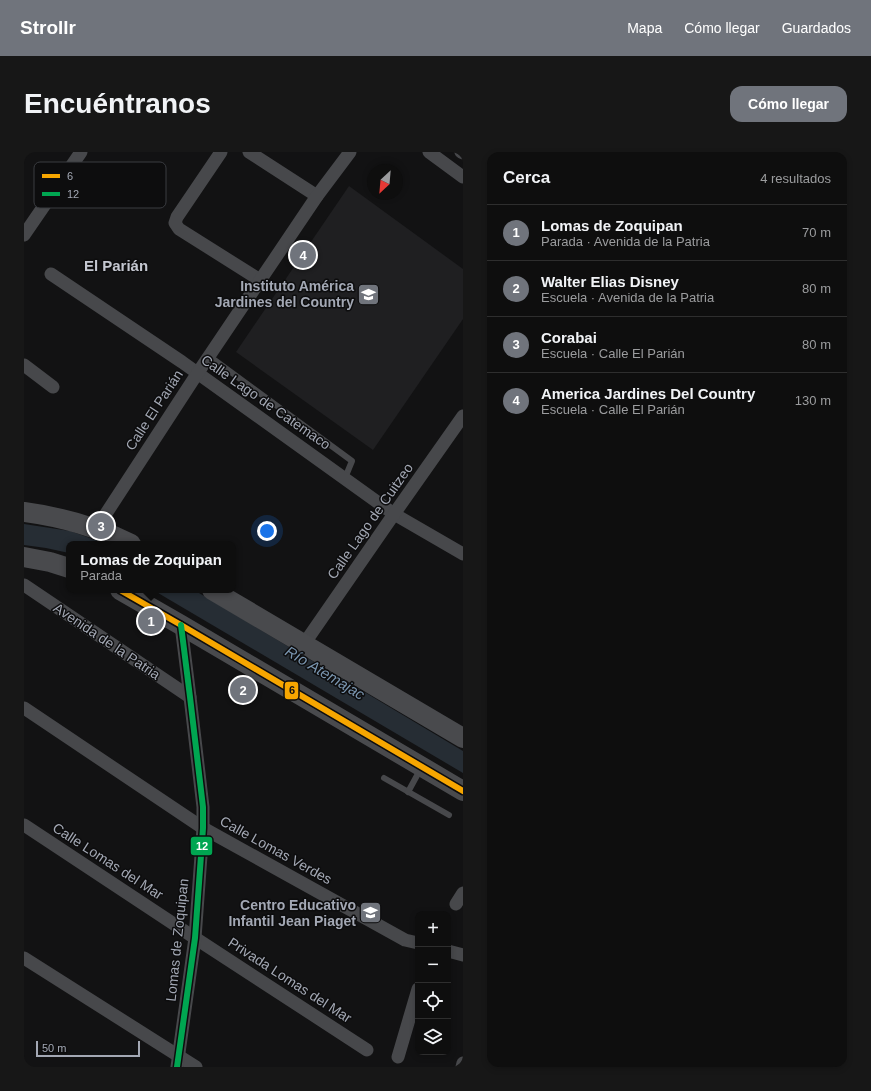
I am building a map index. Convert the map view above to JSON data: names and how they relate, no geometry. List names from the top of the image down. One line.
{"streets":{"street":["Calle Lago de Catemaco","Calle El Parián","Calle Lago de Cuitzeo","Avenida de la Patria","Calle Lomas Verdes","Calle Lomas del Mar","Lomas de Zoquipan","Privada Lomas del Mar"]},"crossings":[["Calle Lago de Catemaco","Calle El Parián"],["Calle Lago de Catemaco","Calle Lago de Cuitzeo"],["Avenida de la Patria","Lomas de Zoquipan"],["Calle Lomas Verdes","Lomas de Zoquipan"],["Calle Lomas del Mar","Lomas de Zoquipan"],["Calle Lomas del Mar","Privada Lomas del Mar"],["Lomas de Zoquipan","Privada Lomas del Mar"]],"districts":["El Parián"],"water":["Río Atemajac"],"places":{"school or university":["Instituto América Jardines del Country","Centro Educativo Infantil Jean Piaget"]},"lines":["transit line 6","transit line 12"],"legend":["6","12"],"scale_bar":"50 m","north":"bottom left","page":{"header":"Strollr","nav":["Mapa","Cómo llegar","Guardados"],"buttons":"Cómo llegar","title":"Encuéntranos","heading":["Cerca","4 resultados"],"list":[{"mark":"1","name":"Lomas de Zoquipan","note":"Parada · Avenida de la Patria","value":"70 m"},{"mark":"2","name":"Walter Elias Disney","note":"Escuela · Avenida de la Patria","value":"80 m"},{"mark":"3","name":"Corabai","note":"Escuela · Calle El Parián","value":"80 m"},{"mark":"4","name":"America Jardines Del Country","note":"Escuela · Calle El Parián","value":"130 m"}],"pins":["4","3","1","2"],"popup":["Lomas de Zoquipan","Parada"],"map_buttons":["+","−"],"scale":"50 m"}}
